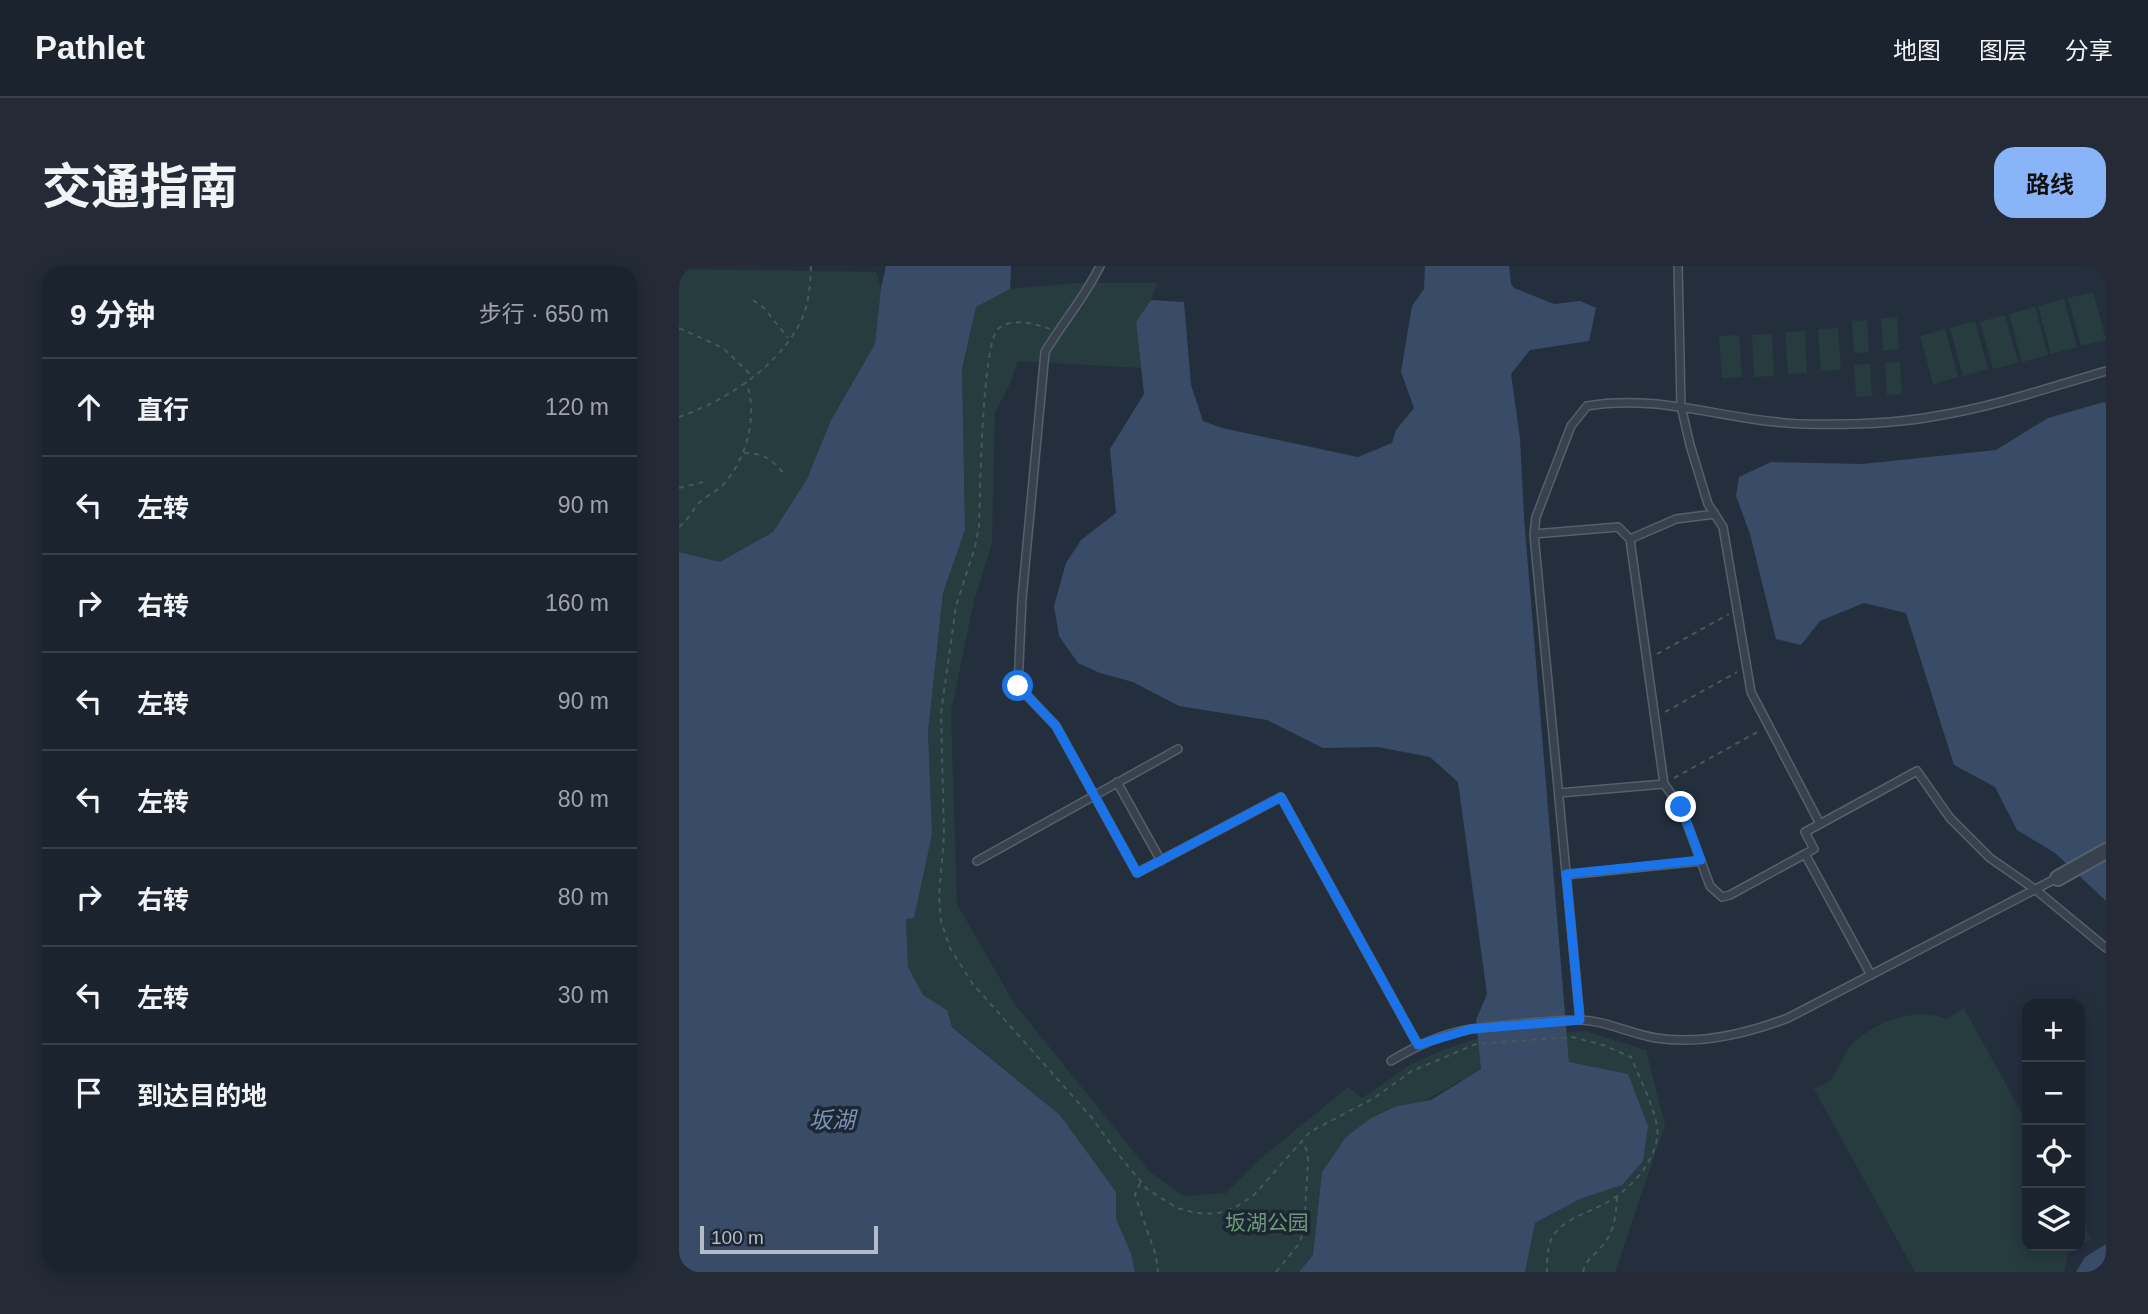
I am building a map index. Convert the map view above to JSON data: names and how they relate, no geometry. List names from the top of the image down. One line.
{"water":["坂湖"],"parks":["坂湖公园"],"scale_bar":"100 m","page":{"header":"Pathlet","nav":["地图","图层","分享"],"title":"交通指南","buttons":"路线","heading":["9 分钟","步行 · 650 m"],"list":[["直行","120 m"],["左转","90 m"],["右转","160 m"],["左转","90 m"],["左转","80 m"],["右转","80 m"],["左转","30 m"],"到达目的地"],"map_buttons":["+","−"],"scale":"100 m"}}
